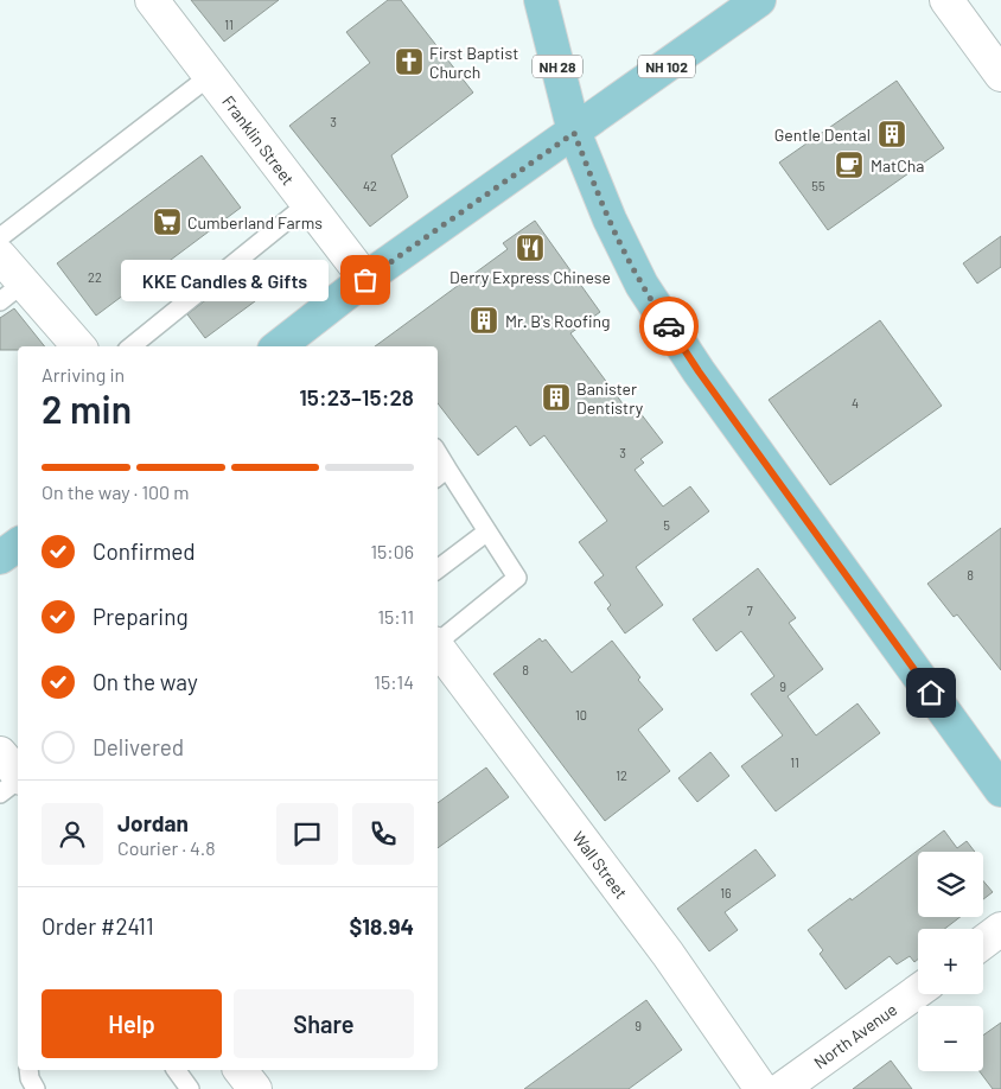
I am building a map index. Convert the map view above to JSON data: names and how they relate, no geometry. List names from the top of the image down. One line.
{"streets":{"main road":["NH 28","NH 102"],"street":["Franklin Street","Wall Street","North Avenue"]},"crossings":[["NH 28","NH 102"],["NH 102","Franklin Street"]],"places":{"church":["First Baptist Church"],"building":["Gentle Dental","Mr. B's Roofing","Banister Dentistry"],"cafe":["MatCha"],"supermarket":["Cumberland Farms"],"restaurant":["Derry Express Chinese"],"other":["KKE Candles & Gifts"]},"house_numbers":["11","3","42","55","22","4","3","5","8","7","8","9","10","11","12","16","9"],"page":{"bubble":"KKE Candles & Gifts","heading":["2 min","Arriving in","15:23–15:28"],"panel":["Jordan","Courier · 4.8","Order #2411","$18.94"],"bar":"On the way · 100 m","list":[["Confirmed","15:06"],["Preparing","15:11"],["On the way","15:14"],"Delivered"],"map_buttons":["+","−"],"buttons":["Help","Share"]}}
